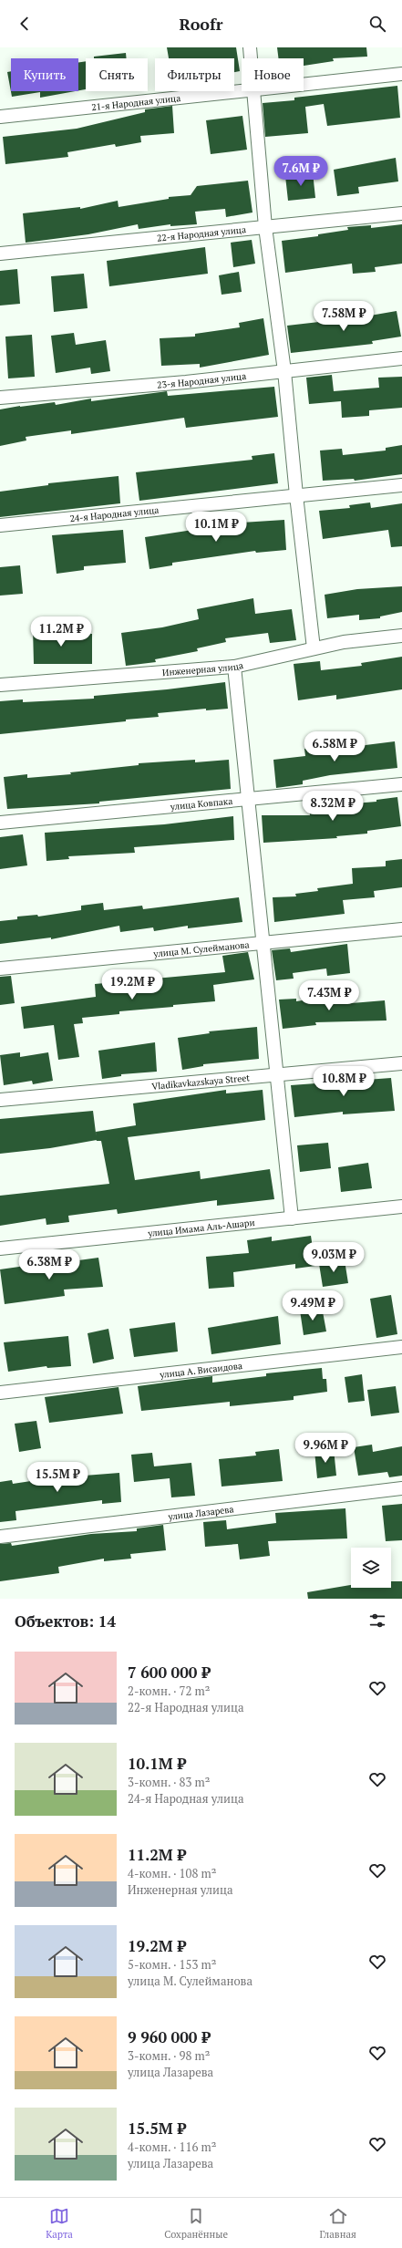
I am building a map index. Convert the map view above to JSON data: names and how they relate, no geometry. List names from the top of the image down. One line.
{"streets":{"street":["21-я Народная улица","22-я Народная улица","23-я Народная улица","24-я Народная улица","Инженерная улица","улица Ковпака","улица М. Сулейманова","Vladikavkazskaya Street","улица Имама Аль-Ашари","улица А. Висаидова","улица Лазарева"]},"page":{"header":"Roofr","chip":["Купить","Снять","Фильтры","Новое"],"price":["7.6M ₽","7.58M ₽","10.1M ₽","11.2M ₽","6.58M ₽","8.32M ₽","19.2M ₽","7.43M ₽","10.8M ₽","9.03M ₽","6.38M ₽","9.49M ₽","9.96M ₽","15.5M ₽"],"heading":"Объектов: 14","list":[{"name":"7 600 000 ₽","note":"2-комн. · 72 m² · 22-я Народная улица"},{"name":"10.1M ₽","note":"3-комн. · 83 m² · 24-я Народная улица"},{"name":"11.2M ₽","note":"4-комн. · 108 m² · Инженерная улица"},{"name":"19.2M ₽","note":"5-комн. · 153 m² · улица М. Сулейманова"},{"name":"9 960 000 ₽","note":"3-комн. · 98 m² · улица Лазарева"},{"name":"15.5M ₽","note":"4-комн. · 116 m² · улица Лазарева"}],"tabs":["Карта","Сохранённые","Главная"]}}
